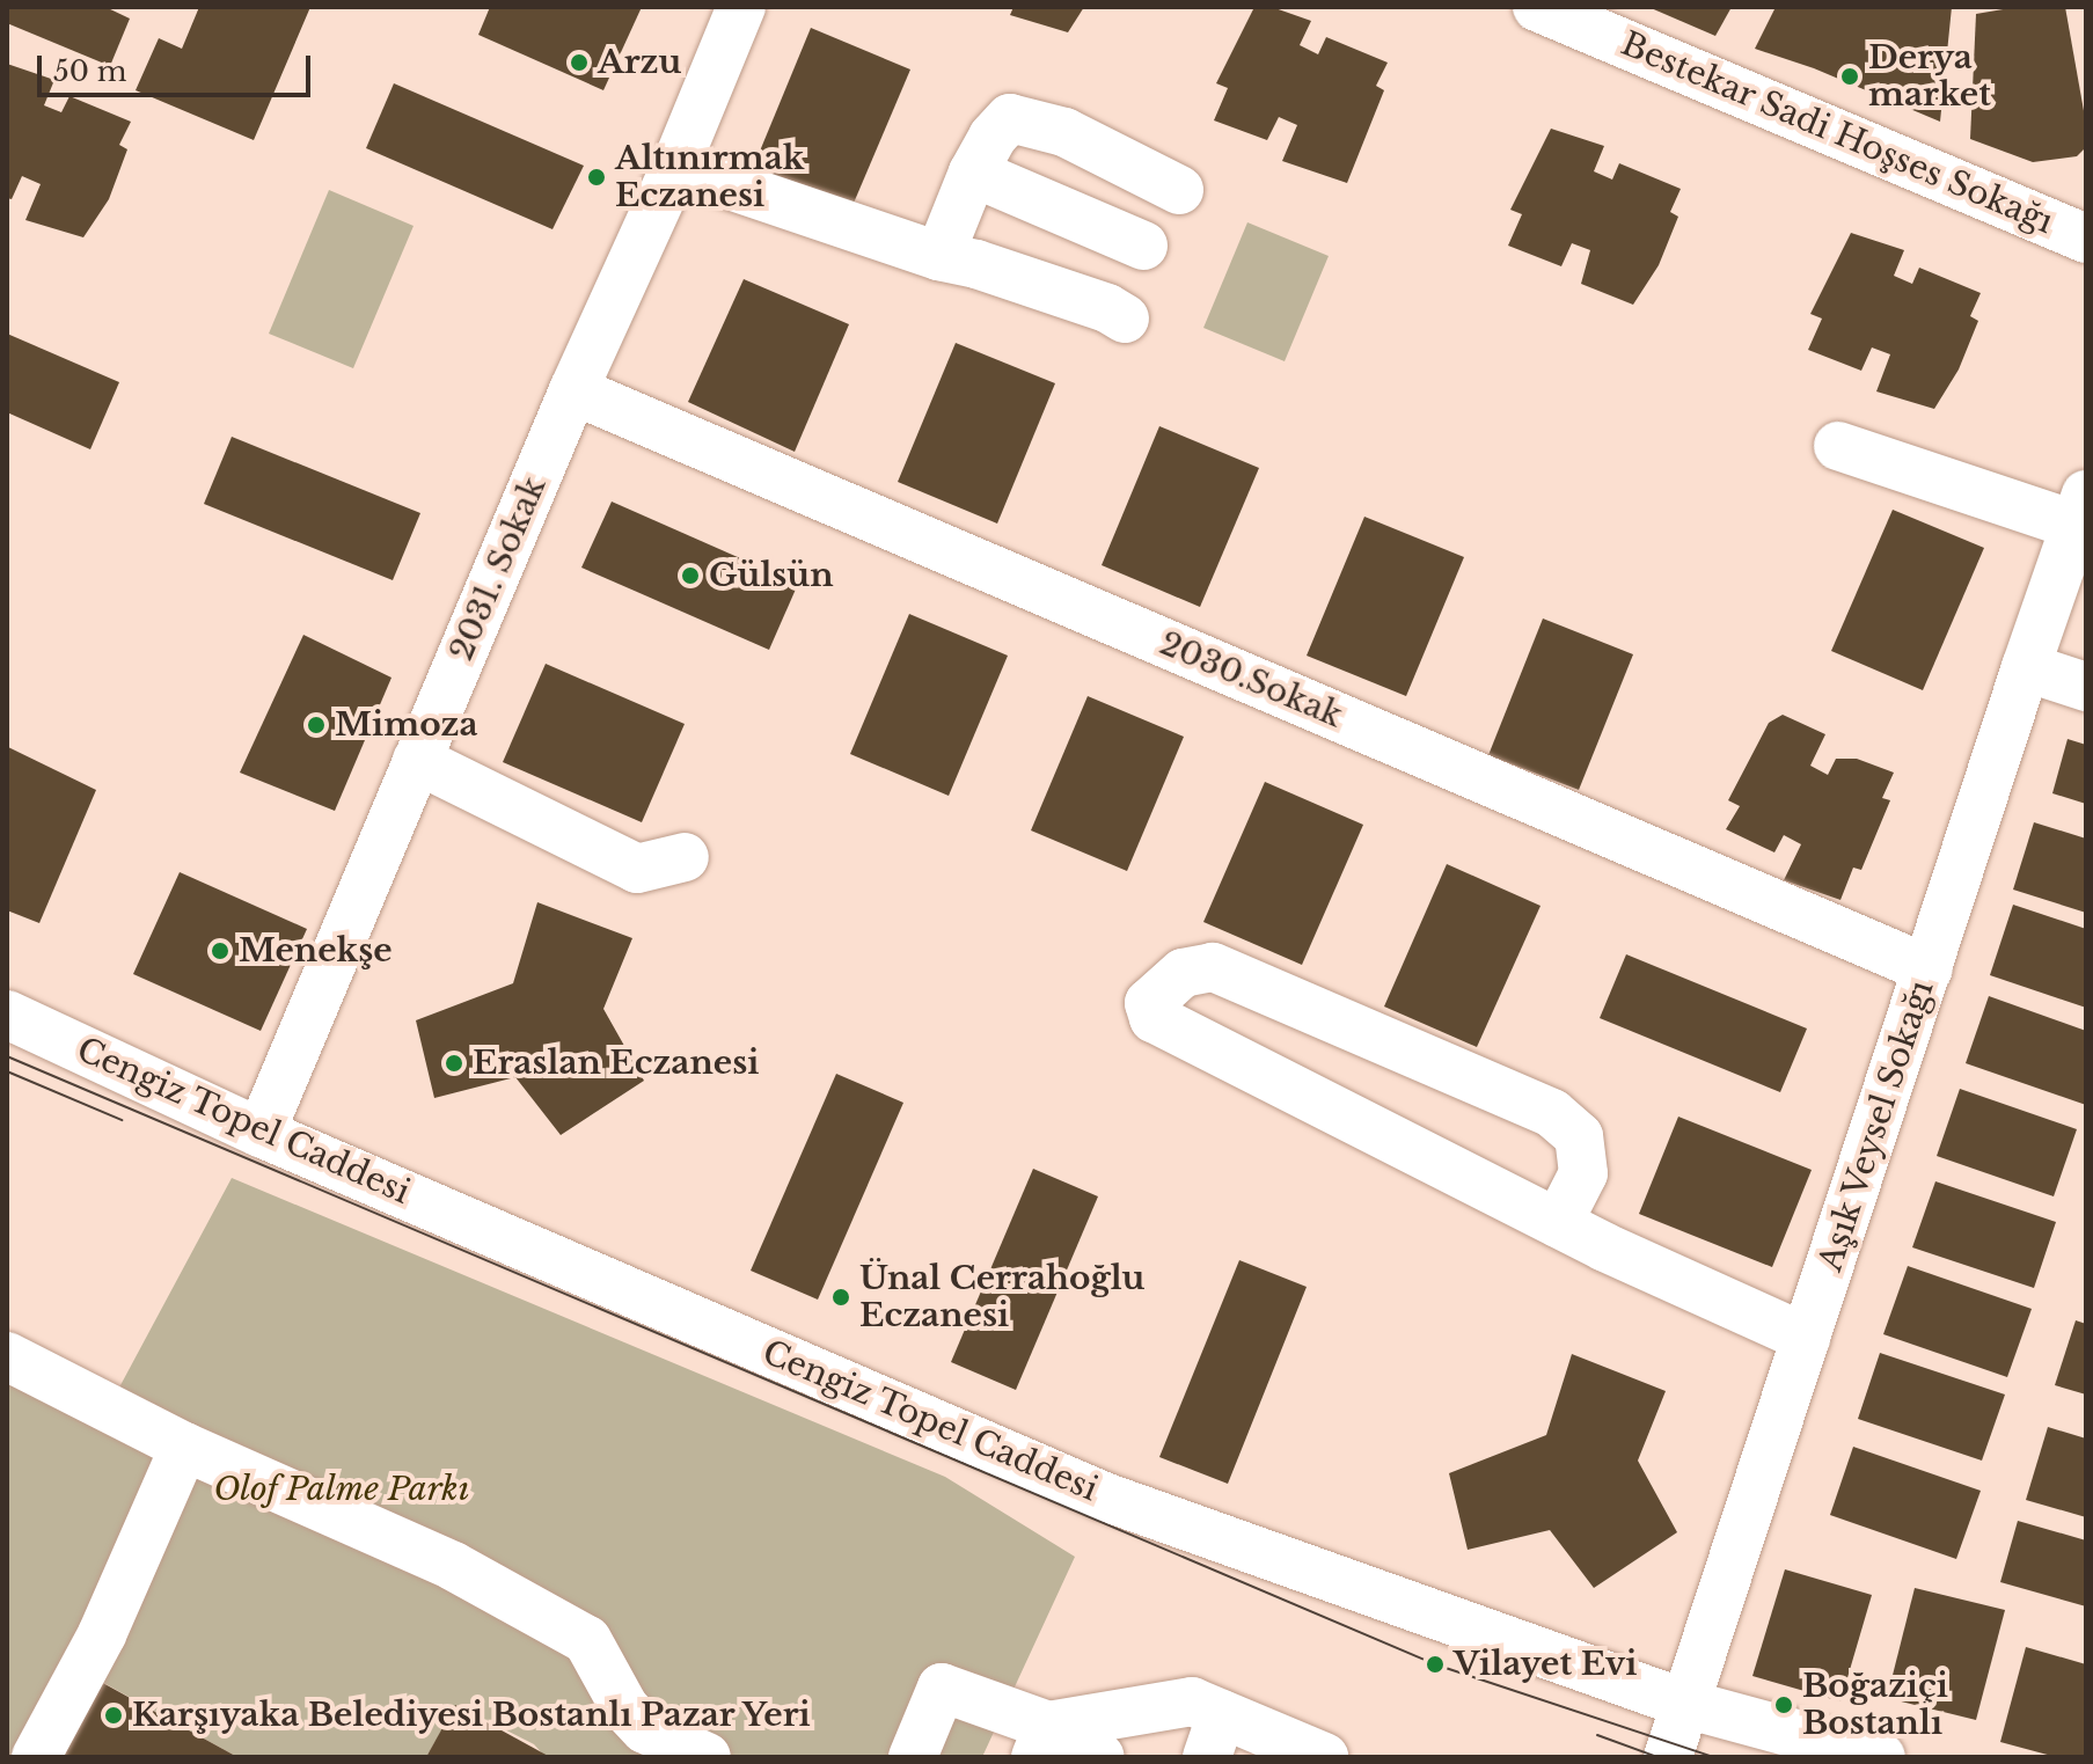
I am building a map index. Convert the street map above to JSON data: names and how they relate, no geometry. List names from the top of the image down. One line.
{"streets":{"street":["Bestekar Sadi Hoşses Sokağı","2031. Sokak","2030.Sokak","Cengiz Topel Caddesi","Aşık Veysel Sokağı"]},"crossings":[["2031. Sokak","2030.Sokak"],["2031. Sokak","Cengiz Topel Caddesi"],["2030.Sokak","Aşık Veysel Sokağı"],["Cengiz Topel Caddesi","Aşık Veysel Sokağı"]],"parks":["Olof Palme Parkı"],"places":["Arzu","Derya market","Altınırmak Eczanesi","Gülsün","Mimoza","Menekşe","Eraslan Eczanesi","Ünal Cerrahoğlu Eczanesi","Vilayet Evi","Boğaziçi Bostanlı","Karşıyaka Belediyesi Bostanlı Pazar Yeri"],"scale_bar":"50 m"}
